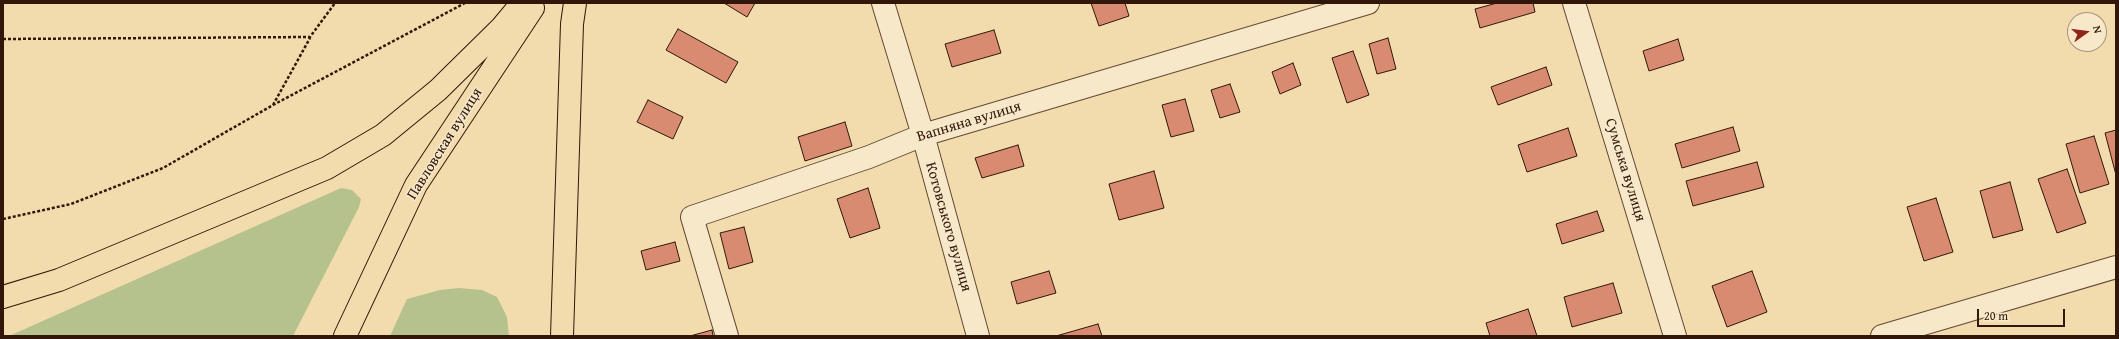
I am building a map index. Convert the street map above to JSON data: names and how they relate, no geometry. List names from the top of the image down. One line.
{"streets":{"main road":["Павловская вулиця"],"street":["Вапняна вулиця","Сумська вулиця","Котовського вулиця"]},"crossings":[["Вапняна вулиця","Котовського вулиця"]],"scale_bar":"20 m","north":"right"}
